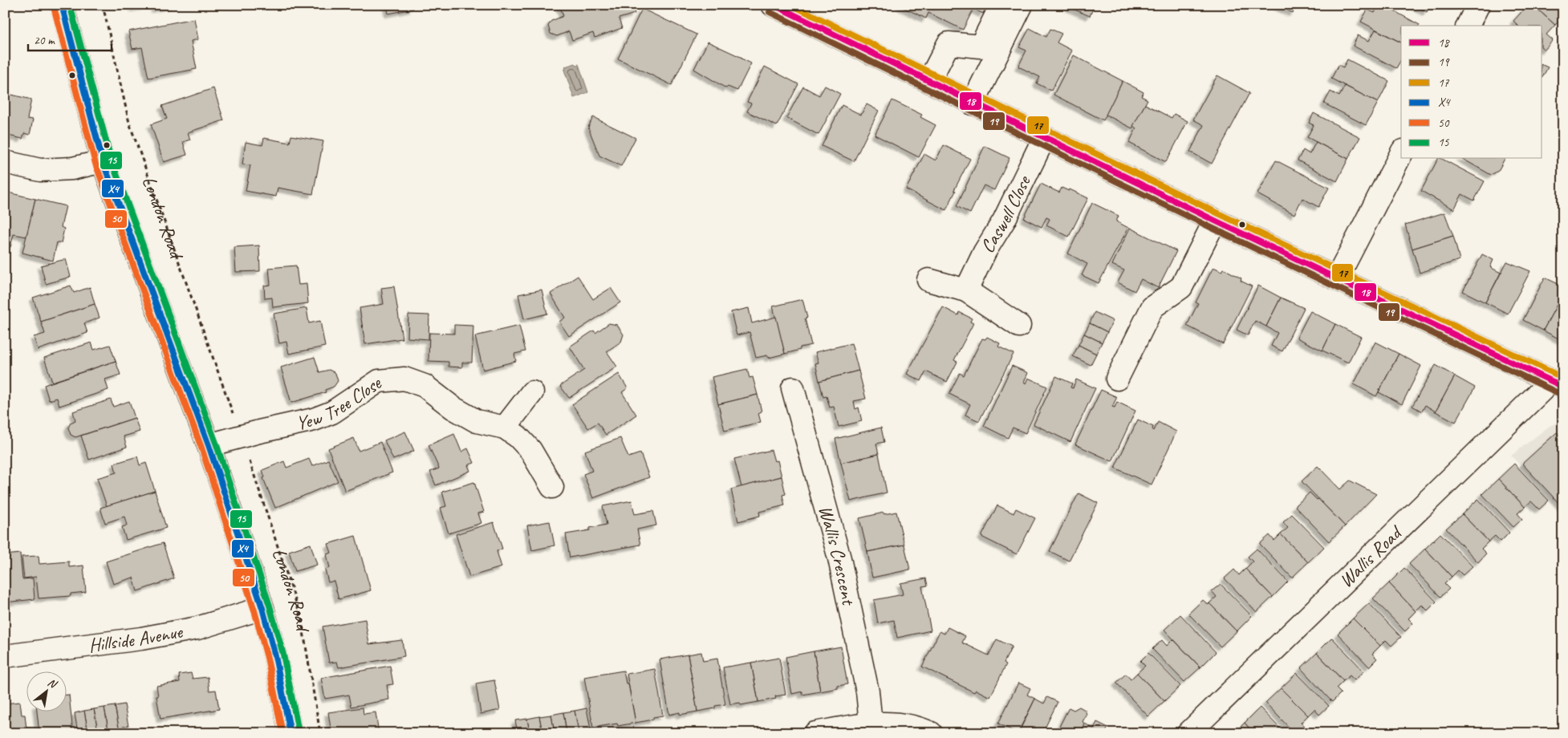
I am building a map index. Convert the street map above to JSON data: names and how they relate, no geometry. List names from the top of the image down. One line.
{"streets":{"street":["Caswell Close","London Road","Yew Tree Close","Wallis Crescent","Wallis Road","Hillside Avenue"]},"crossings":[["London Road","Yew Tree Close"],["London Road","Hillside Avenue"]],"lines":["transit line 18","transit line 17","transit line X4","transit line 15","transit line 50","transit line 19"],"legend":["18","19","17","X4","50","15"],"scale_bar":"20 m","north":"top right"}
